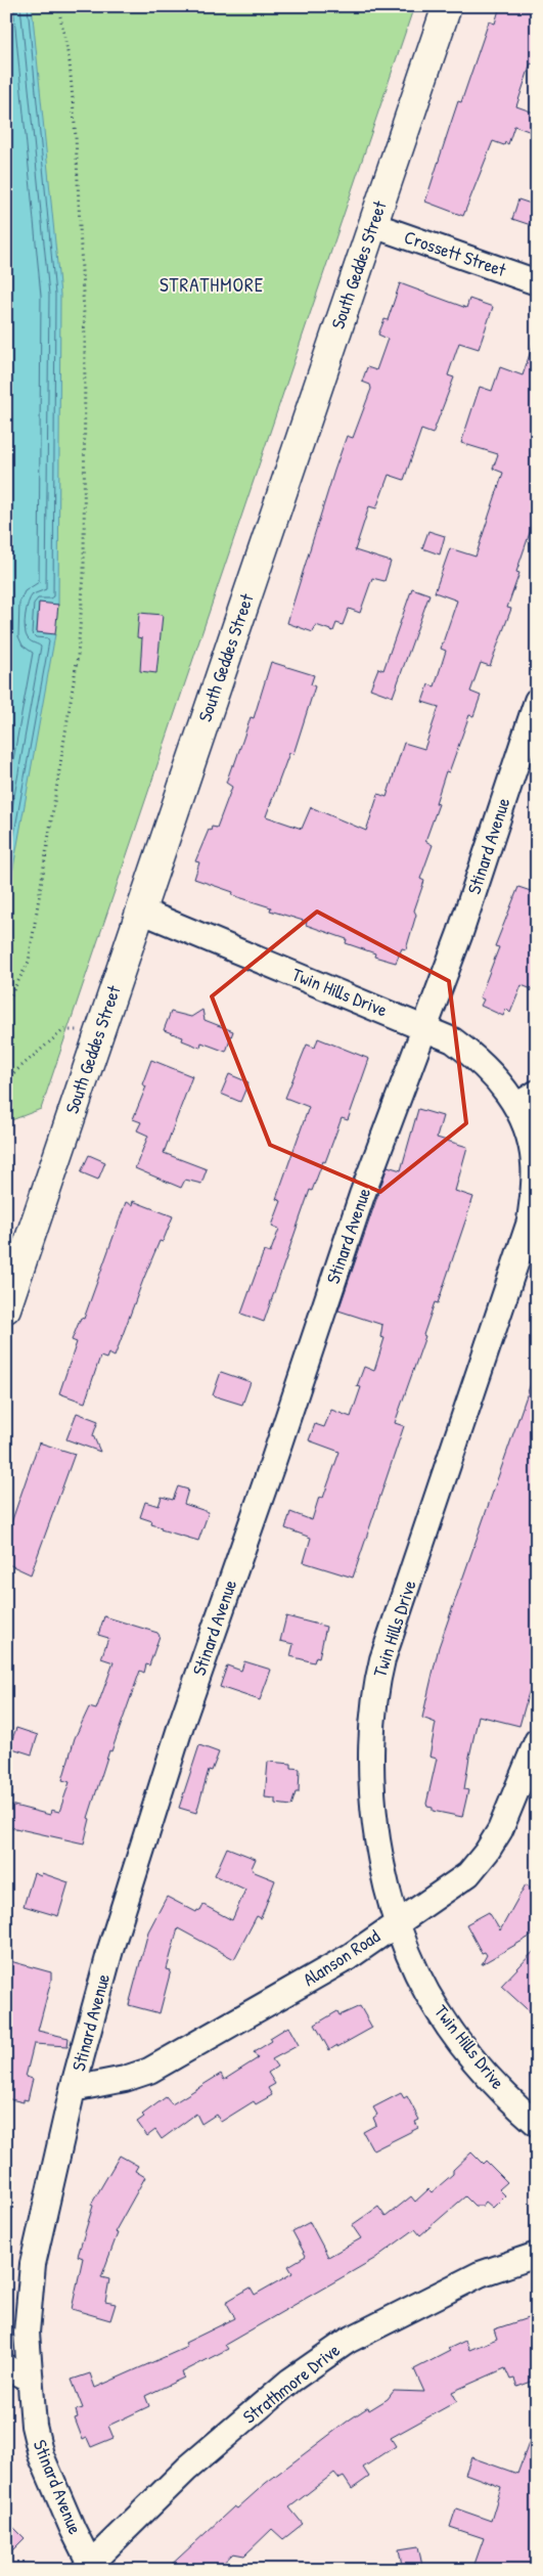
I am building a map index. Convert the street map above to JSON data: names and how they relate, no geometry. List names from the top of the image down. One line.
{"streets":{"main road":["South Geddes Street"],"street":["Crossett Street","Stinard Avenue","Twin Hills Drive","Alanson Road","Strathmore Drive"]},"crossings":[["Crossett Street","South Geddes Street"],["South Geddes Street","Twin Hills Drive"],["Stinard Avenue","Twin Hills Drive"],["Stinard Avenue","Alanson Road"],["Stinard Avenue","Strathmore Drive"],["Twin Hills Drive","Alanson Road"]],"districts":["STRATHMORE"]}
